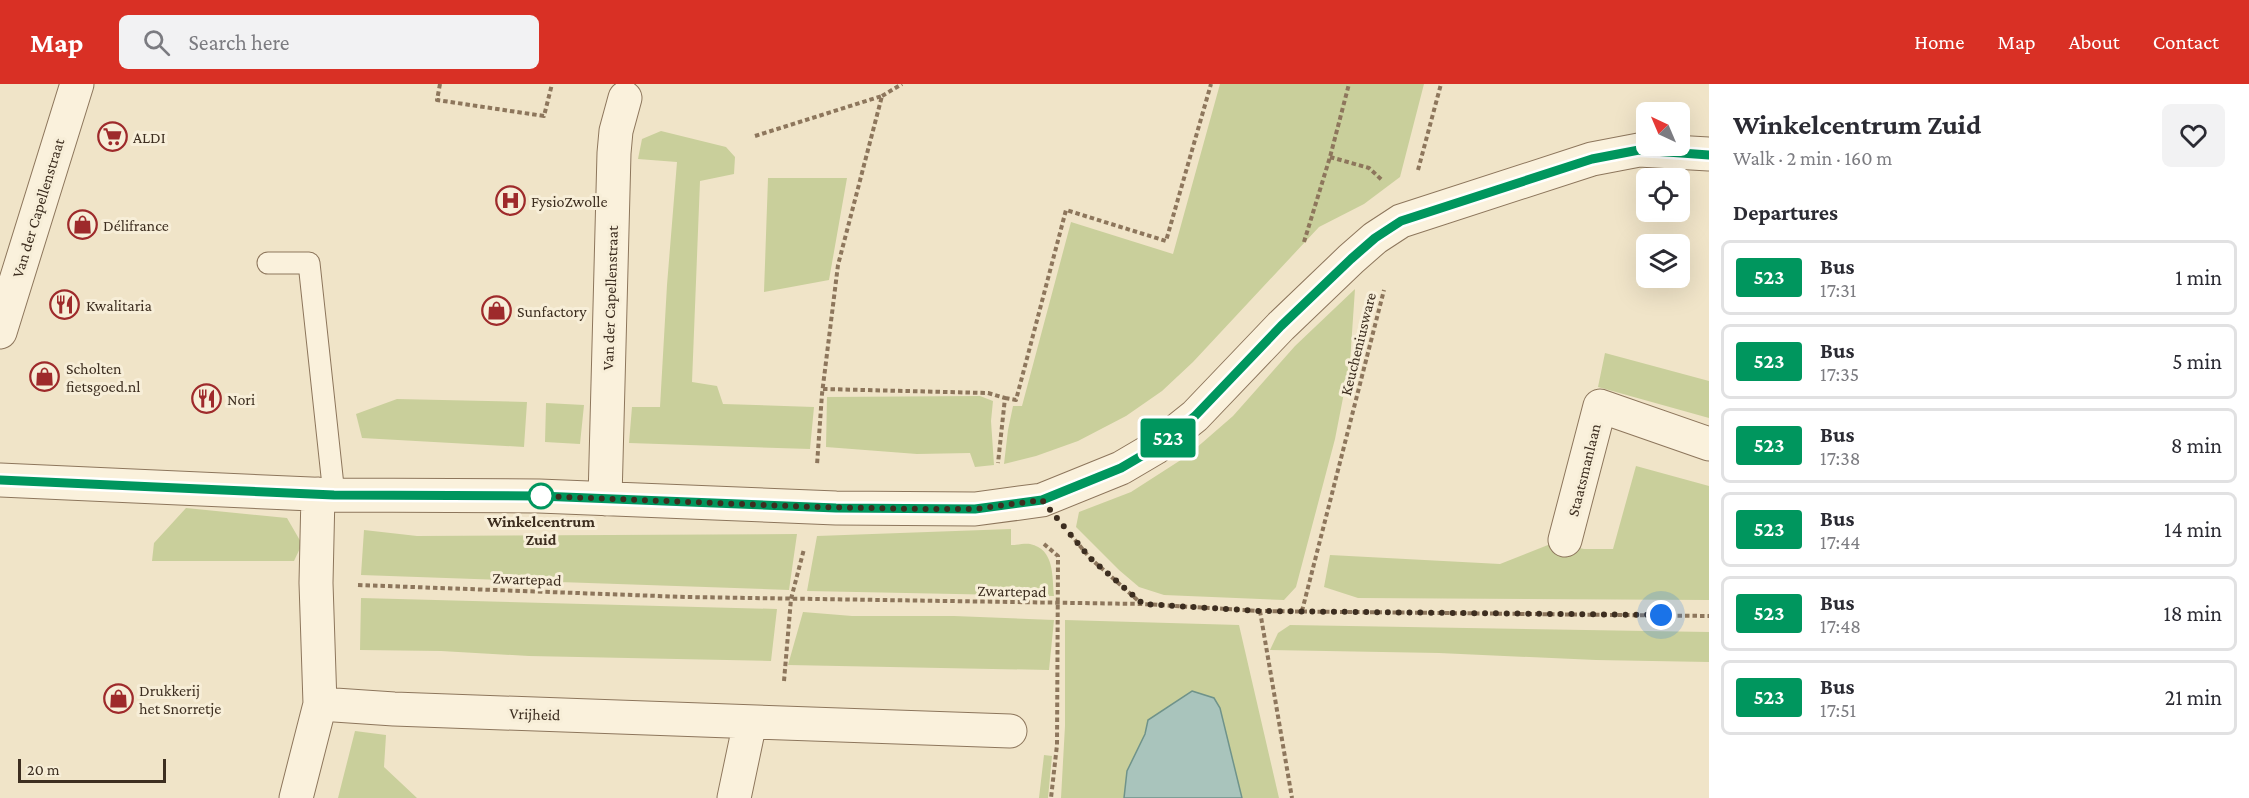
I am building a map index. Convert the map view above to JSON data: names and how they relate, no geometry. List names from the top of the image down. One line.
{"streets":{"street":["Van der Capellenstraat","Staatsmanlaan","Vrijheid"],"path":["Keucheniusware","Zwartepad"]},"crossings":[["Keucheniusware","Zwartepad"]],"places":{"supermarket":["ALDI"],"hospital":["FysioZwolle"],"shop":["Délifrance","Sunfactory","Scholten fietsgoed.nl","Drukkerij het Snorretje"],"restaurant":["Kwalitaria","Nori"],"other":["Winkelcentrum Zuid"]},"lines":["bus line 523"],"scale_bar":"20 m","north":"top left","page":{"header":"Map","search":"Search here","nav":["Home","Map","About","Contact"],"on_map":"523","heading":[["Winkelcentrum Zuid","Walk · 2 min · 160 m"],"Departures"],"list":[{"mark":"523","name":"Bus","note":"17:31","value":"1 min"},{"mark":"523","name":"Bus","note":"17:35","value":"5 min"},{"mark":"523","name":"Bus","note":"17:38","value":"8 min"},{"mark":"523","name":"Bus","note":"17:44","value":"14 min"},{"mark":"523","name":"Bus","note":"17:48","value":"18 min"},{"mark":"523","name":"Bus","note":"17:51","value":"21 min"}],"scale":"20 m"}}
